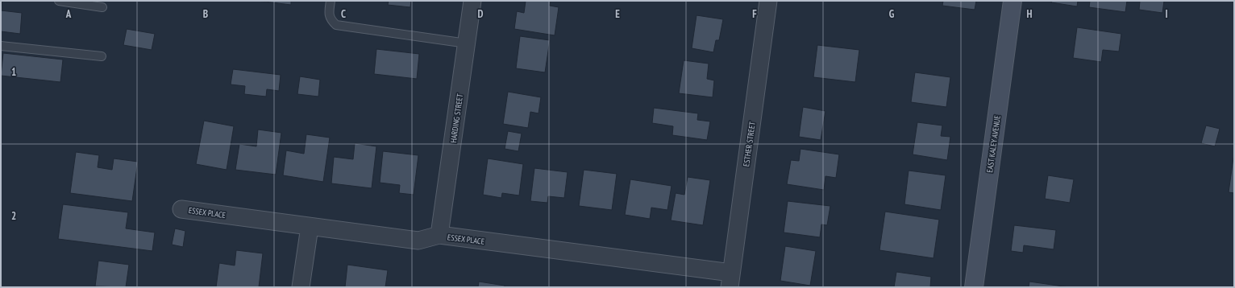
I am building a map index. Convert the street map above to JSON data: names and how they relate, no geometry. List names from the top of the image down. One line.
{"streets":{"street":["HARDING STREET","ESTHER STREET","EAST KALEY AVENUE","ESSEX PLACE"]},"crossings":[["HARDING STREET","ESSEX PLACE"],["ESTHER STREET","ESSEX PLACE"]],"grid":{"columns":["A","B","C","D","E","F","G","H","I"],"rows":["1","2"]}}
